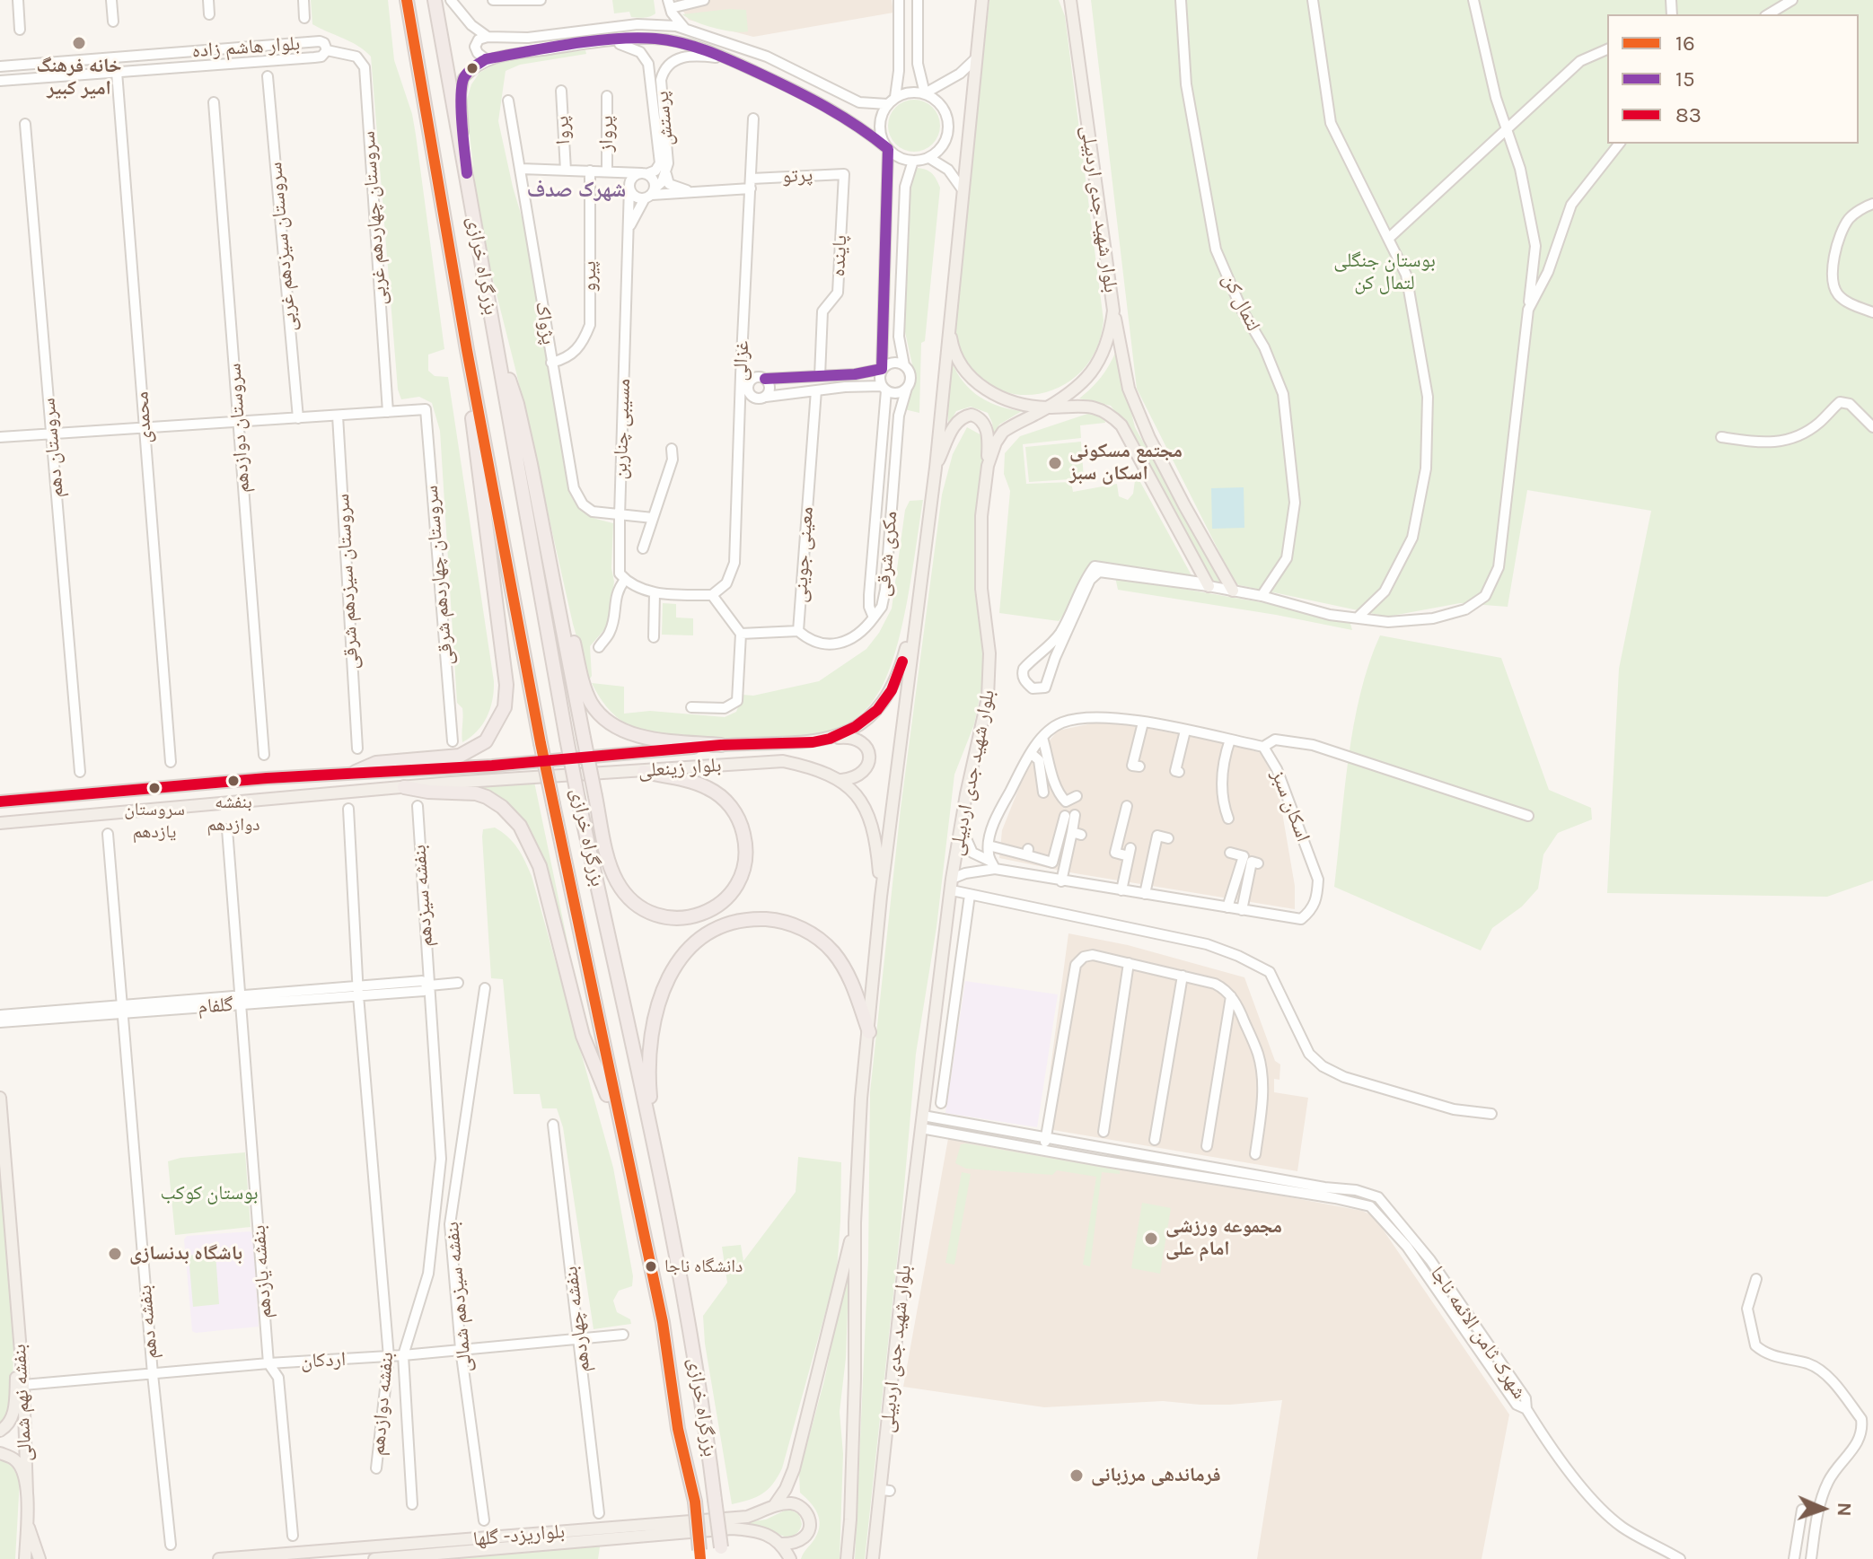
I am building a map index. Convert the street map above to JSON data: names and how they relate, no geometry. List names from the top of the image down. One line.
{"streets":{"highway":["بزرگراه خرازی"],"main road":["بلوار شهید جدی اردبیلی","بلوار زینعلی","بنفشه نهم شمالی","بلواریزد- گلها"],"street":["بلوار هاشم زاده","پرستش","پروا","پرواز","پرتو","سروستان چهاردهم غربی","سروستان سیزدهم غربی","پاینده","پیرو","لتمال کن","پژواک","غزالی","محمدی","سروستان دوازدهم","مسیبی چناربن","سروستان دهم","مکری شرقی","معینی جوینی","سروستان چهاردهم شرقی","سروستان سیزدهم شرقی","اسکان سبز","بنفشه سیزدهم","گلفام","بنفشه یازدهم","بنفشه سیزدهم شمالی","بنفشه چهاردهم","بنفشه دهم","شهرک ثامن الائمه ناجا","اردکان","بنفشه دوازدهم"]},"crossings":[["بلوار هاشم زاده","سروستان چهاردهم غربی"],["بلوار هاشم زاده","محمدی"],["پرستش","پرتو"],["پرستش","مسیبی چناربن"],["پرتو","پاینده"],["پرتو","غزالی"],["پرتو","مسیبی چناربن"],["بلوار شهید جدی اردبیلی","بلوار زینعلی"],["بلوار شهید جدی اردبیلی","اسکان سبز"],["بلوار شهید جدی اردبیلی","شهرک ثامن الائمه ناجا"],["سروستان چهاردهم غربی","سروستان چهاردهم شرقی"],["پیرو","پژواک"],["پژواک","مسیبی چناربن"],["مکری شرقی","معینی جوینی"],["بنفشه سیزدهم","گلفام"],["بنفشه سیزدهم","اردکان"],["گلفام","بنفشه یازدهم"],["گلفام","بنفشه دهم"],["گلفام","بنفشه دوازدهم"],["بنفشه یازدهم","اردکان"],["بنفشه سیزدهم شمالی","اردکان"],["بنفشه چهاردهم","اردکان"],["بنفشه دهم","اردکان"],["اردکان","بنفشه نهم شمالی"],["اردکان","بنفشه دوازدهم"]],"districts":["شهرک صدف"],"parks":["بوستان جنگلی لتمال کن","بوستان کوکب"],"places":["خانه فرهنگ امیر کبیر","مجتمع مسکونی اسکان سبز","بنفشه دوازدهم","سروستان یازدهم","مجموعه ورزشی امام علی","باشگاه بدنسازی","دانشگاه ناجا","فرماندهی مرزبانی"],"lines":["transit line 16","transit line 15","transit line 83"],"legend":["16","15","83"],"north":"right"}
